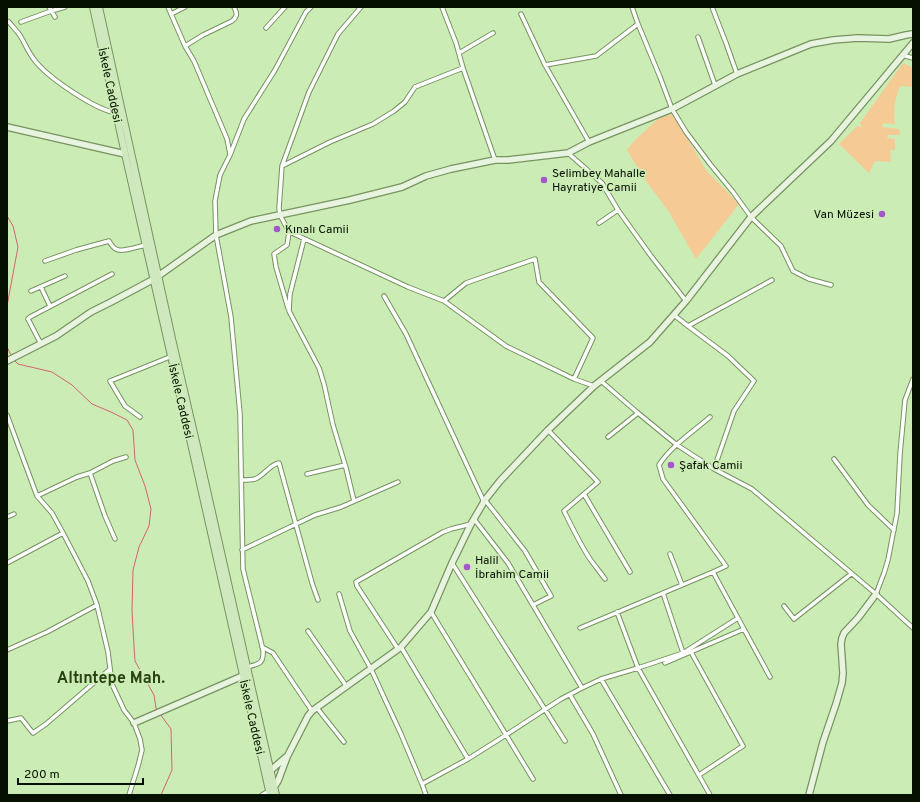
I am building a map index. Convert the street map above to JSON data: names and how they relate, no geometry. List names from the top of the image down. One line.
{"streets":{"main road":["İskele Caddesi"]},"districts":["Altıntepe Mah."],"places":["Selimbey Mahalle Hayratiye Camii","Van Müzesi","Kınalı Camii","Şafak Camii","Halil İbrahim Camii"],"scale_bar":"200 m"}
